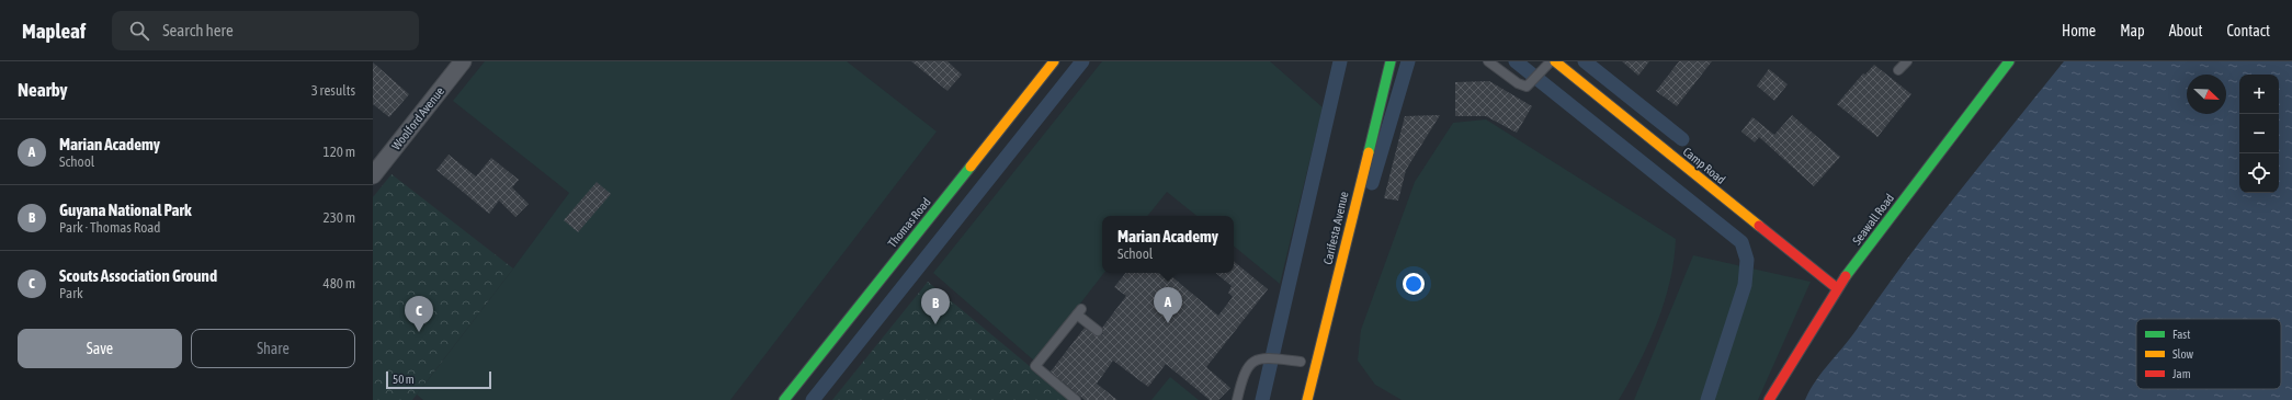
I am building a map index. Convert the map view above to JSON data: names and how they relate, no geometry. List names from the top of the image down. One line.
{"streets":{"street":["Woolford Avenue","Camp Road","Seawall Road","Thomas Road","Carifesta Avenue"]},"crossings":[["Camp Road","Seawall Road"]],"legend":["Fast","Slow","Jam"],"scale_bar":"50 m","north":"bottom right","page":{"header":"Mapleaf","search":"Search here","nav":["Home","Map","About","Contact"],"heading":["Nearby","3 results"],"map_buttons":["+","−"],"list":[{"mark":"A","name":"Marian Academy","note":"School","value":"120 m"},{"mark":"B","name":"Guyana National Park","note":"Park · Thomas Road","value":"230 m"},{"mark":"C","name":"Scouts Association Ground","note":"Park","value":"480 m"}],"popup":["Marian Academy","School"],"pins":["A","B","C"],"buttons":["Save","Share"],"scale":"50 m"}}
